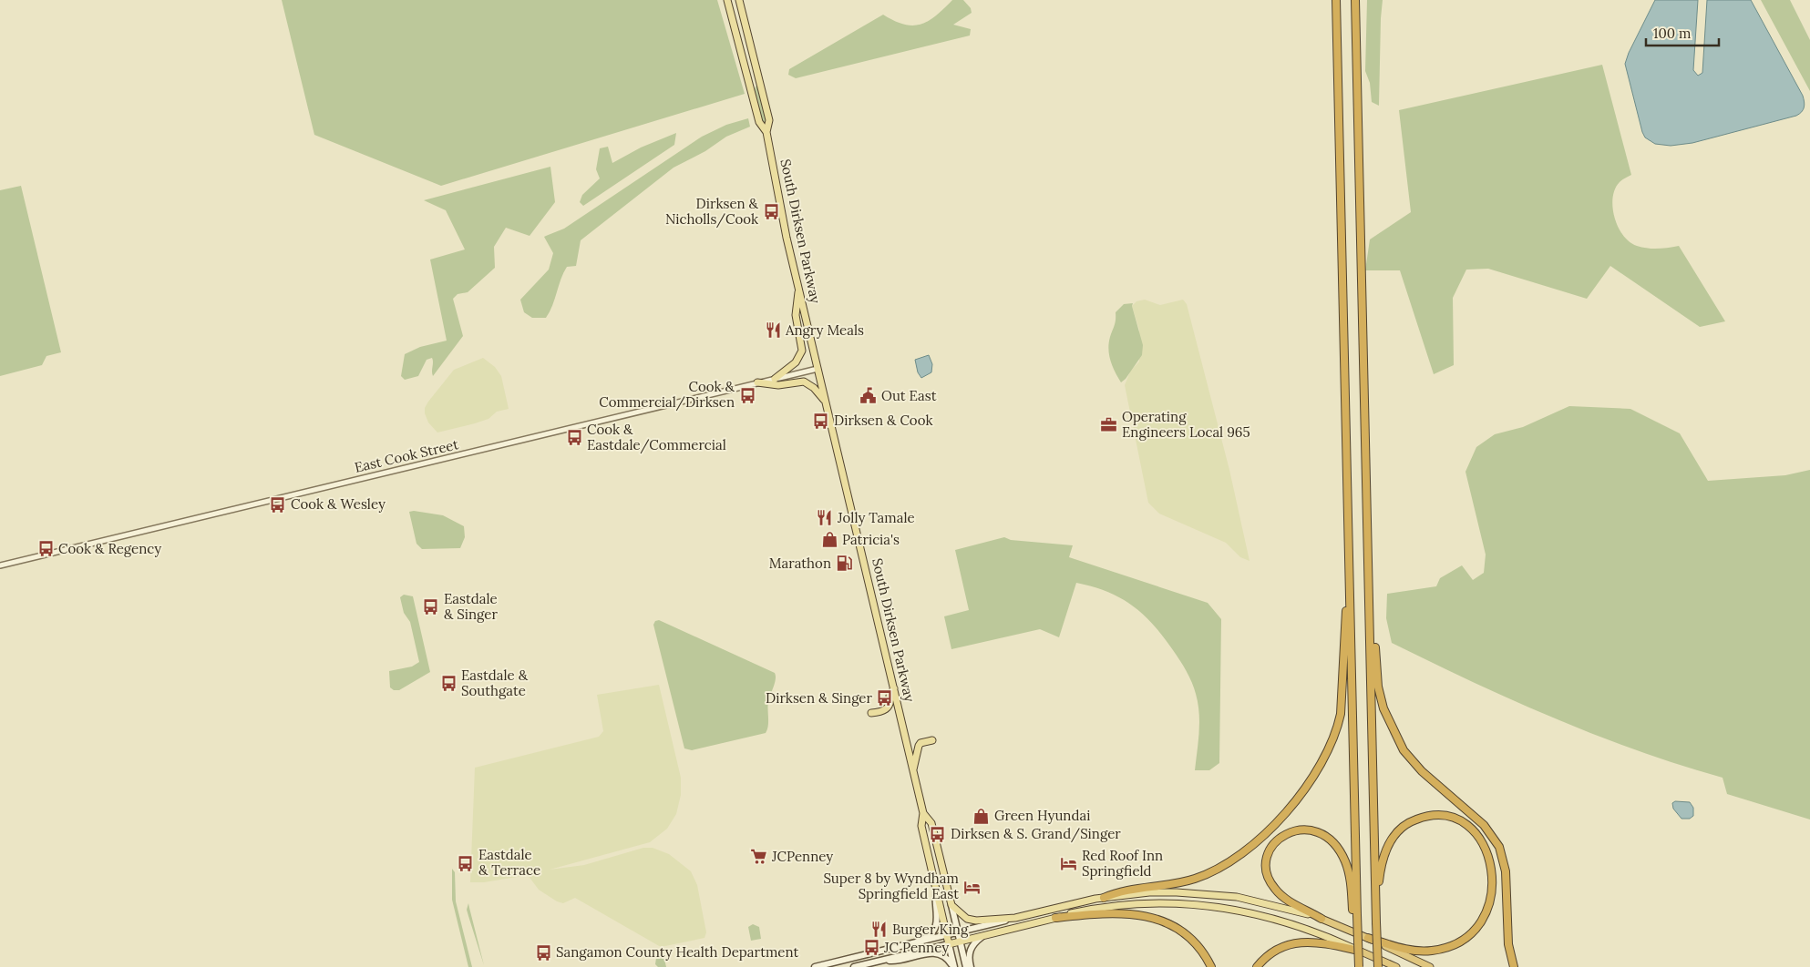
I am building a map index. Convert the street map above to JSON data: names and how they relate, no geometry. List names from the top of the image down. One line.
{"streets":{"main road":["South Dirksen Parkway"],"street":["East Cook Street"]},"crossings":[["South Dirksen Parkway","East Cook Street"]],"places":{"bus stop":["Dirksen & Nicholls/Cook","Cook & Commercial/Dirksen","Dirksen & Cook","Cook & Eastdale/Commercial","Cook & Wesley","Cook & Regency","Eastdale & Singer","Eastdale & Southgate","Dirksen & Singer","Dirksen & S. Grand/Singer","Eastdale & Terrace","JC Penney","Sangamon County Health Department"],"restaurant":["Angry Meals","Jolly Tamale","Burger King"],"public building":["Out East"],"office":["Operating Engineers Local 965"],"shop":["Patricia's","Green Hyundai"],"fuel station":["Marathon"],"supermarket":["JCPenney"],"hotel":["Red Roof Inn Springfield","Super 8 by Wyndham Springfield East"]},"scale_bar":"100 m"}
